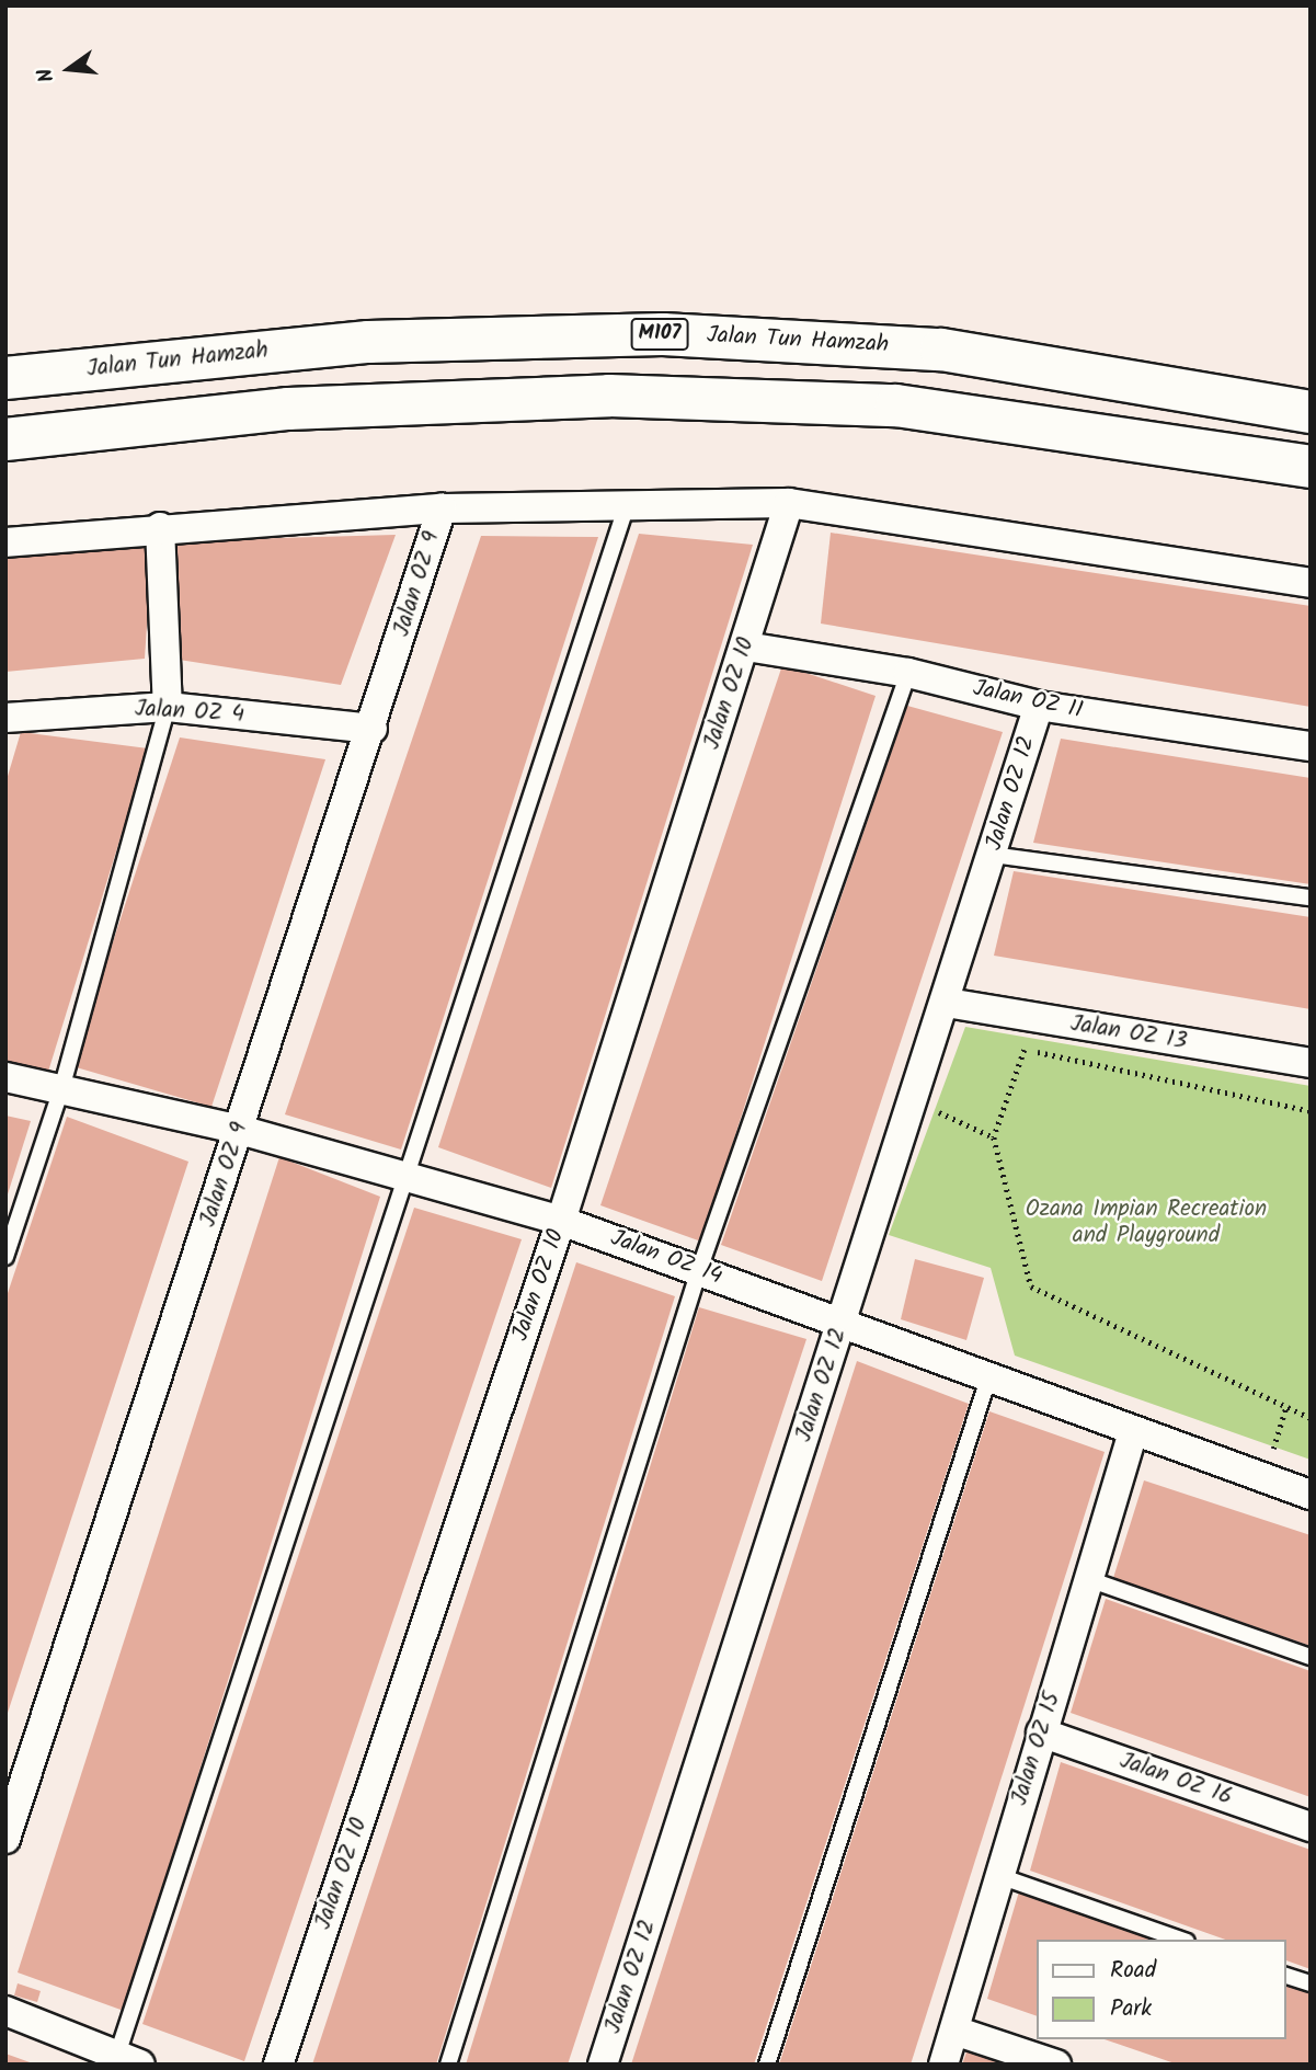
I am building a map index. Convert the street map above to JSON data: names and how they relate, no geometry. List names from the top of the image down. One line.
{"streets":{"main road":["M107","Jalan Tun Hamzah"],"street":["Jalan OZ 9","Jalan OZ 10","Jalan OZ 11","Jalan OZ 4","Jalan OZ 12","Jalan OZ 13","Jalan OZ 14","Jalan OZ 15","Jalan OZ 16"]},"crossings":[["Jalan OZ 9","Jalan OZ 4"],["Jalan OZ 9","Jalan OZ 14"],["Jalan OZ 10","Jalan OZ 11"],["Jalan OZ 10","Jalan OZ 14"],["Jalan OZ 11","Jalan OZ 12"],["Jalan OZ 12","Jalan OZ 13"],["Jalan OZ 12","Jalan OZ 14"],["Jalan OZ 14","Jalan OZ 15"],["Jalan OZ 15","Jalan OZ 16"]],"parks":["Ozana Impian Recreation and Playground"],"legend":["Road","Park"],"north":"left"}
